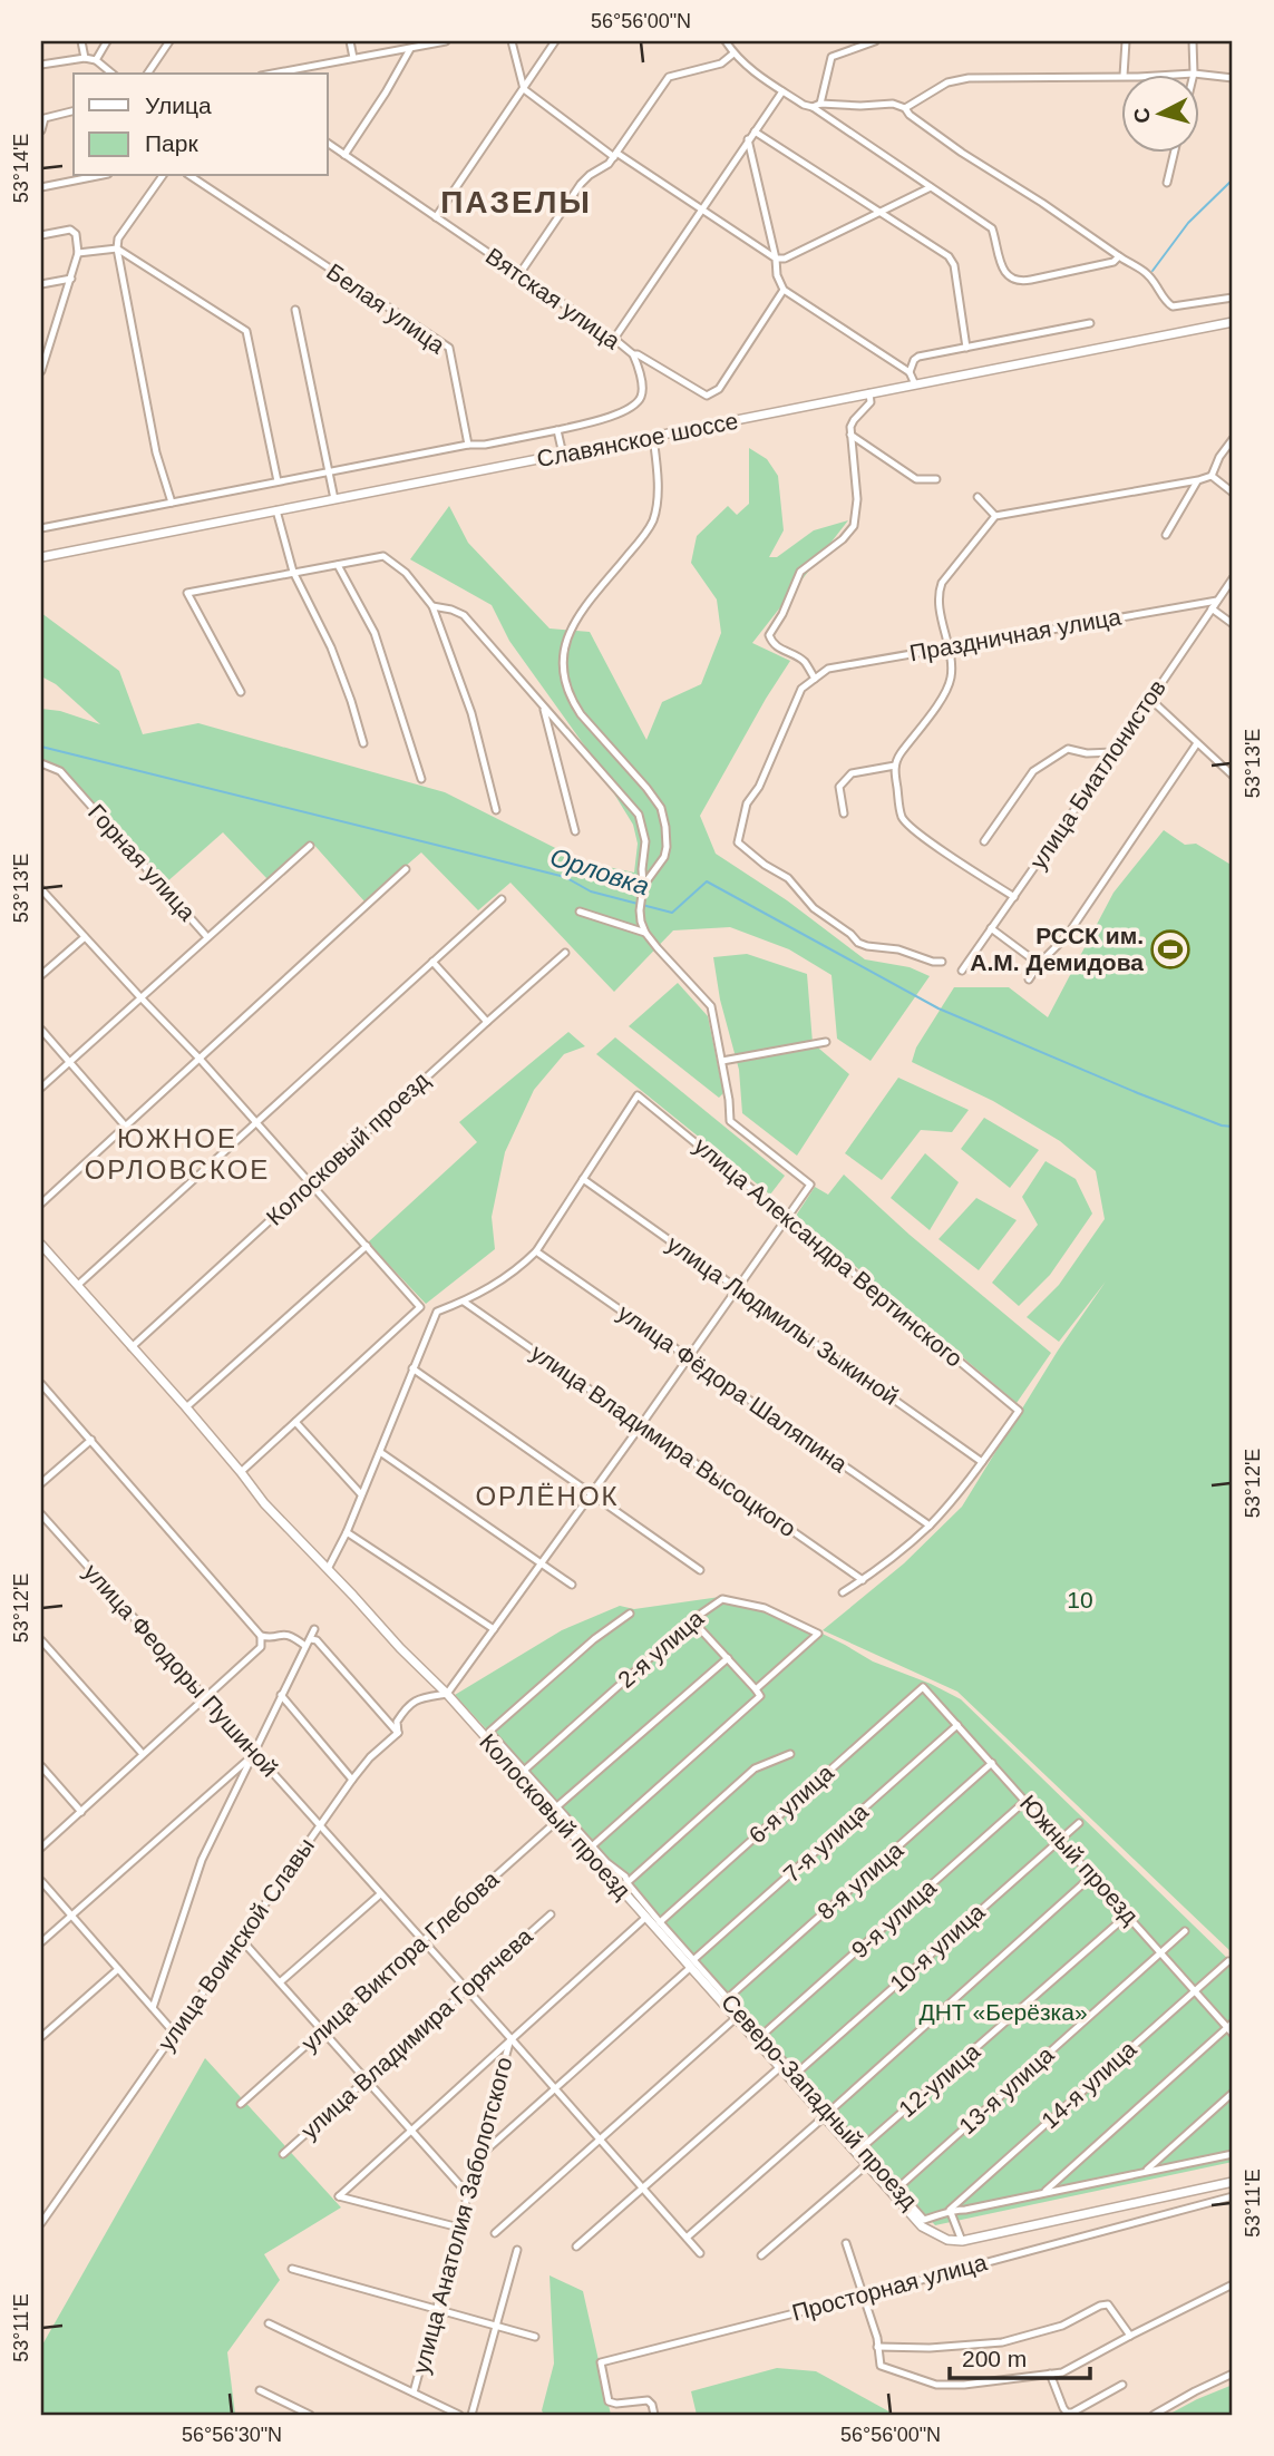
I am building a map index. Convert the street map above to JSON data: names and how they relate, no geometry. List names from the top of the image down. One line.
{"streets":{"street":["Вятская улица","Белая улица","Славянское шоссе","Праздничная улица","улица Биатлонистов","Горная улица","Колосковый проезд","улица Александра Вертинского","улица Людмилы Зыкиной","улица Фёдора Шаляпина","улица Владимира Высоцкого","2-я улица","улица Феодоры Пушиной","6-я улица","7-я улица","Южный проезд","8-я улица","9-я улица","улица Воинской Славы","10-я улица","улица Виктора Глебова","улица Владимира Горячева","12-улица","14-я улица","13-я улица","Северо-Западный проезд","улица Анатолия Заболотского","Просторная улица"]},"crossings":[["Праздничная улица","улица Биатлонистов"],["Колосковый проезд","7-я улица"],["Колосковый проезд","улица Воинской Славы"],["Колосковый проезд","улица Виктора Глебова"],["Колосковый проезд","12-улица"],["Колосковый проезд","Северо-Западный проезд"],["Колосковый проезд","улица Анатолия Заболотского"],["улица Александра Вертинского","улица Людмилы Зыкиной"],["2-я улица","Северо-Западный проезд"],["улица Феодоры Пушиной","7-я улица"],["улица Феодоры Пушиной","улица Воинской Славы"],["улица Феодоры Пушиной","улица Виктора Глебова"],["улица Феодоры Пушиной","улица Владимира Горячева"],["улица Феодоры Пушиной","улица Анатолия Заболотского"],["6-я улица","Южный проезд"],["6-я улица","Северо-Западный проезд"],["7-я улица","Южный проезд"],["7-я улица","Северо-Западный проезд"],["7-я улица","улица Анатолия Заболотского"],["Южный проезд","8-я улица"],["Южный проезд","9-я улица"],["Южный проезд","10-я улица"],["Южный проезд","12-улица"],["Южный проезд","14-я улица"],["Южный проезд","13-я улица"],["8-я улица","Северо-Западный проезд"],["9-я улица","Северо-Западный проезд"],["10-я улица","Северо-Западный проезд"],["12-улица","Северо-Западный проезд"],["14-я улица","Северо-Западный проезд"],["13-я улица","Северо-Западный проезд"]],"districts":["ПАЗЕЛЫ","ЮЖНОЕ ОРЛОВСКОЕ","ОРЛЁНОК"],"water":["Орловка"],"parks":["10","ДНТ «Берёзка»"],"places":{"sports":["РССК им. А.М. Демидова"]},"legend":["Улица","Парк"],"scale_bar":"200 m","north":"left","coordinates":["56°56'00\"N","53°14'E","53°13'E","53°12'E","53°11'E","56°56'30\"N"]}
